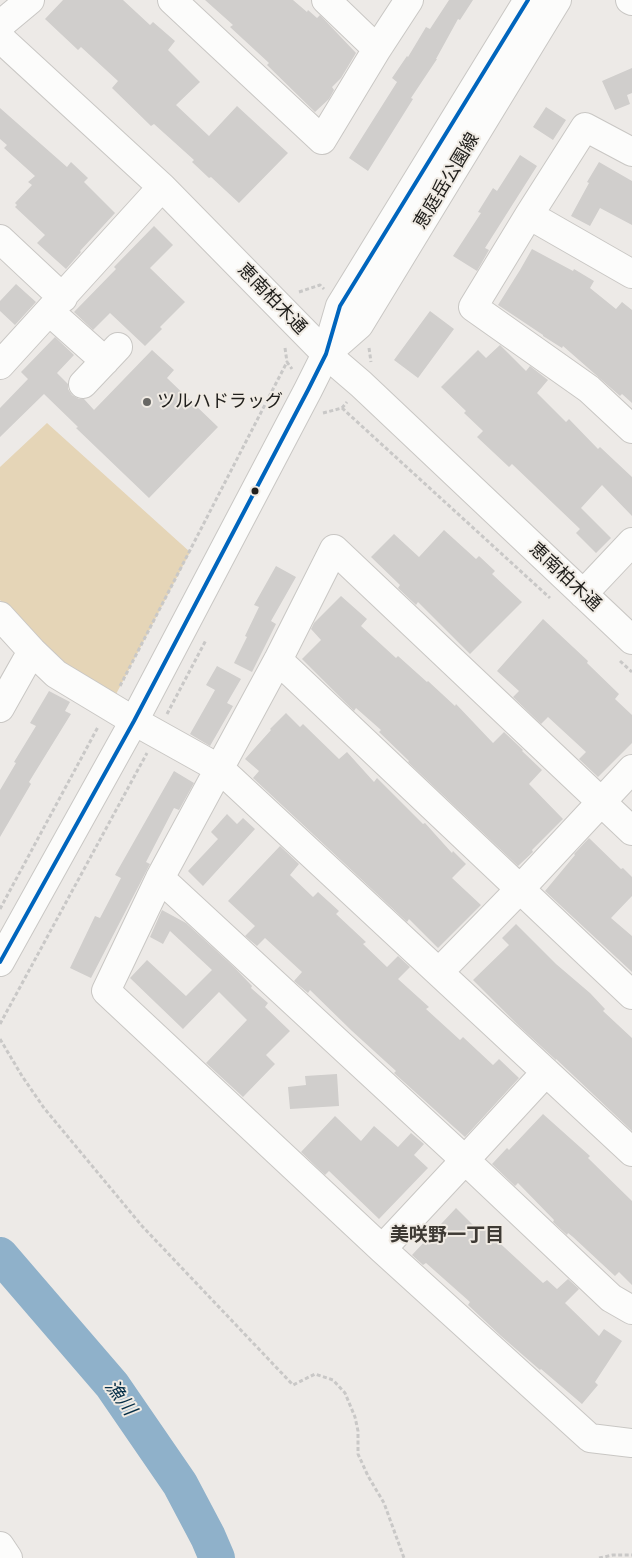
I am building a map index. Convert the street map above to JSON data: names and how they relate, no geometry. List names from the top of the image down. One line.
{"streets":{"street":["恵庭岳公園線","恵南柏木通"]},"crossings":[["恵庭岳公園線","恵南柏木通"]],"districts":["美咲野一丁目"],"water":["漁川"],"places":["ツルハドラッグ"]}
